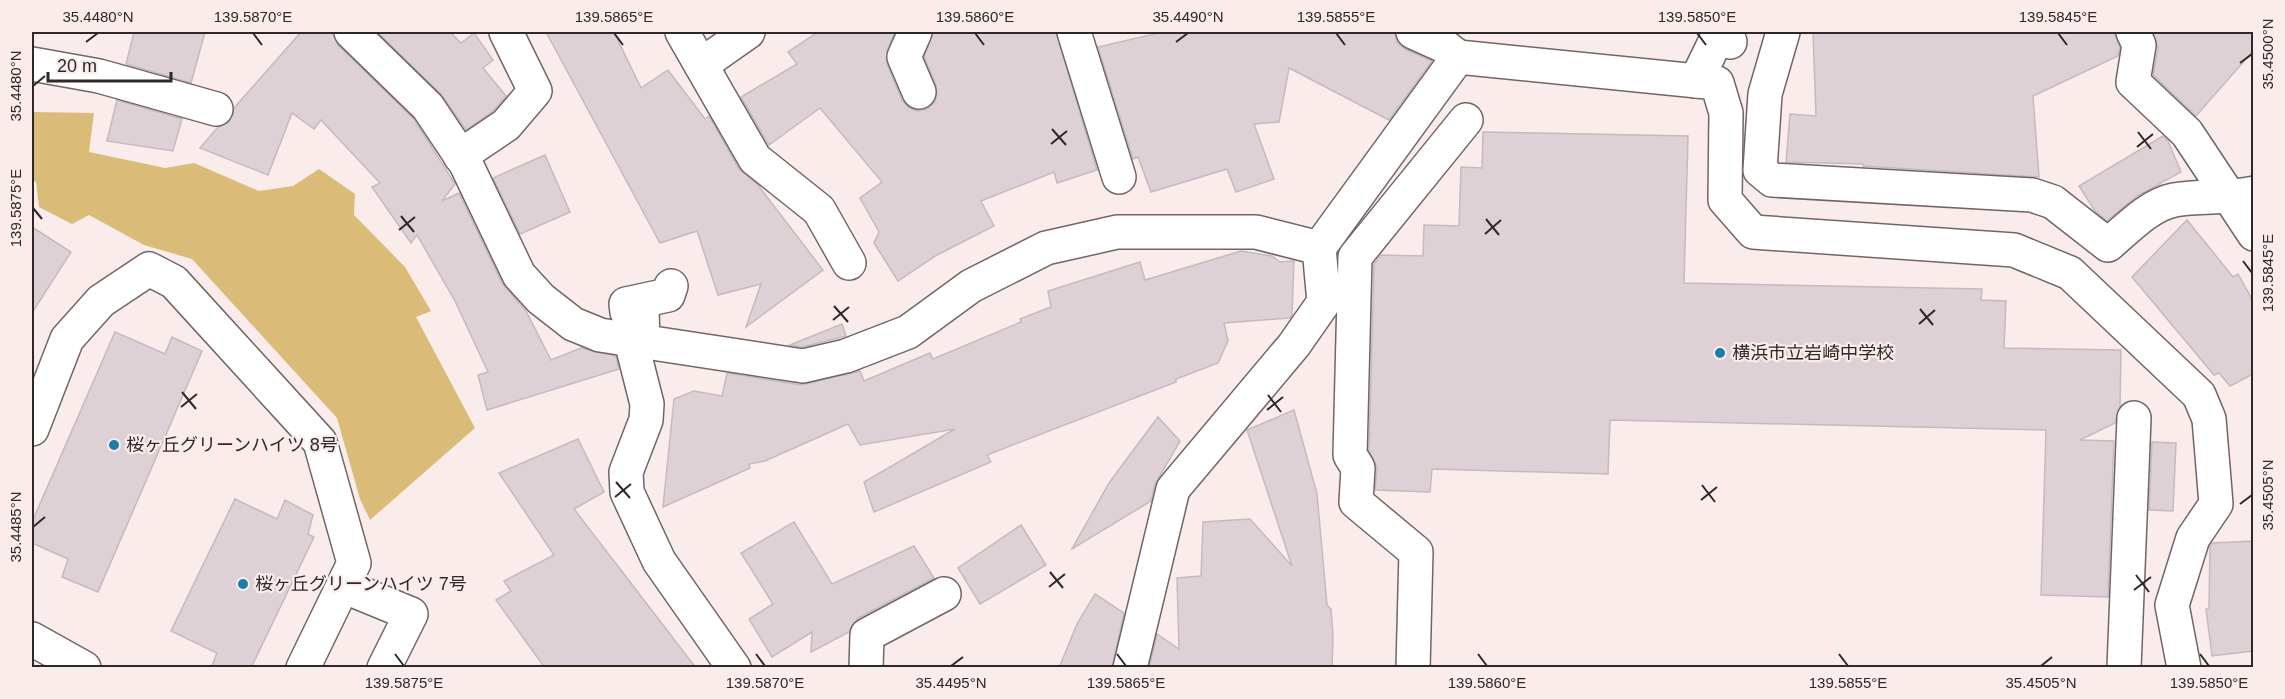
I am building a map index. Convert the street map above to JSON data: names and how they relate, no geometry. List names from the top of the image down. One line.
{"places":["横浜市立岩崎中学校","桜ヶ丘グリーンハイツ 8号","桜ヶ丘グリーンハイツ 7号"],"scale_bar":"20 m","coordinates":["35.4480°N","139.5870°E","139.5865°E","139.5860°E","35.4490°N","139.5855°E","139.5850°E","139.5845°E","35.4500°N","139.5875°E","35.4505°N","35.4485°N","35.4495°N"]}
